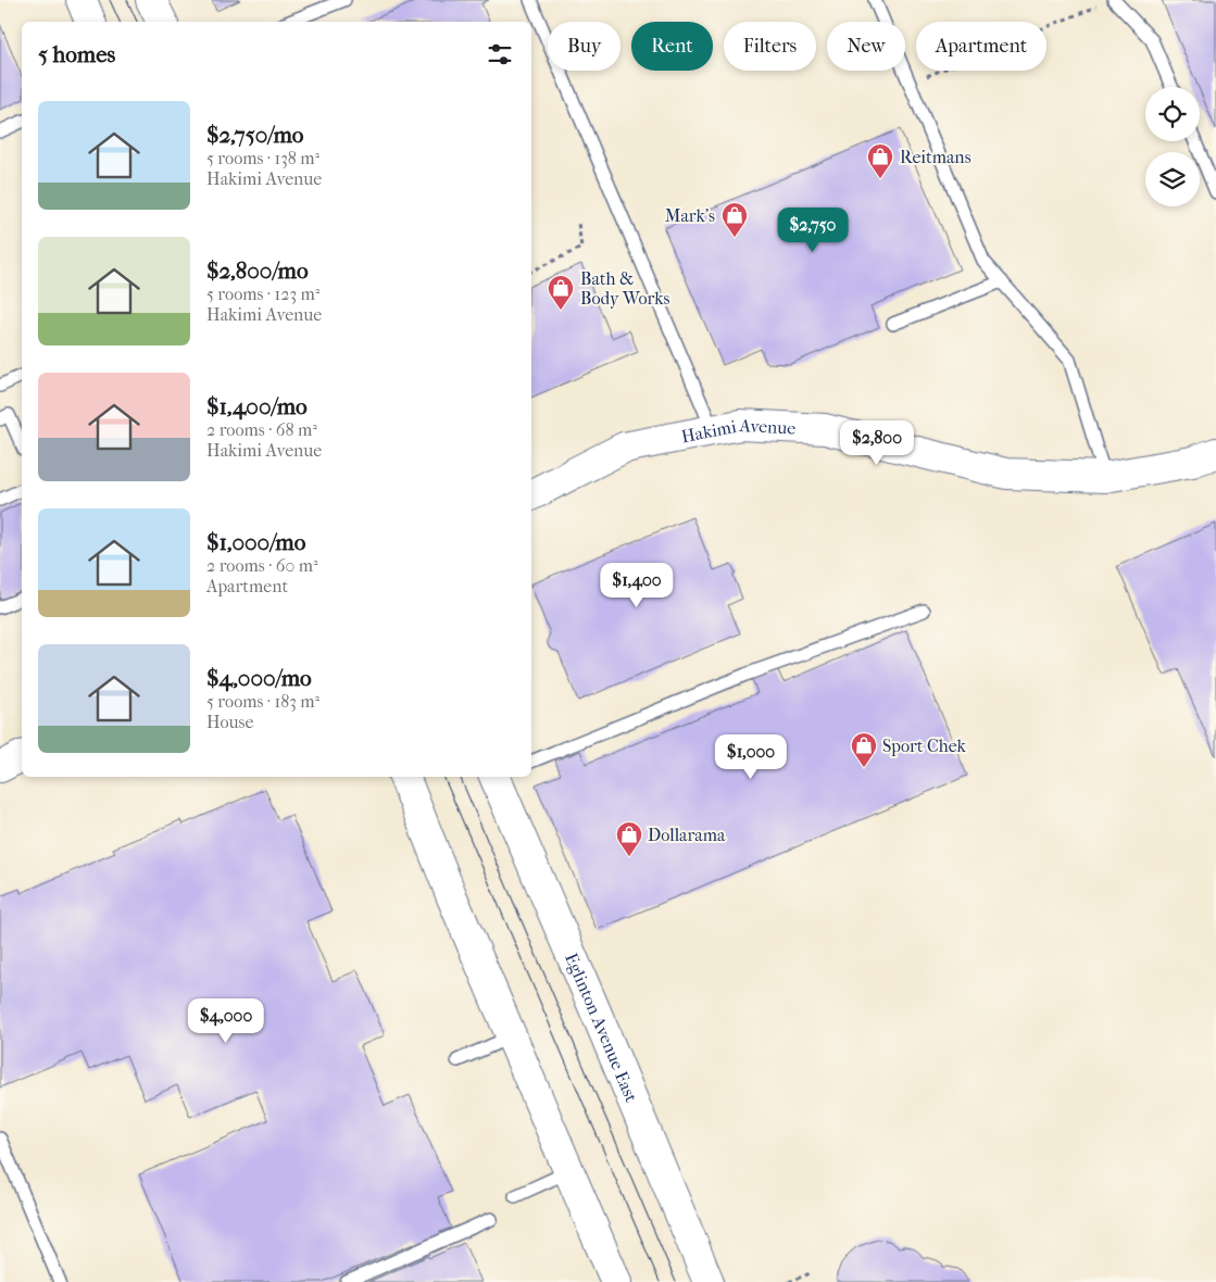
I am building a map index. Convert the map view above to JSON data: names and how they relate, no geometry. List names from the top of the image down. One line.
{"streets":{"main road":["Hakimi Avenue","Eglinton Avenue East"]},"places":{"shop":["Reitmans","Mark's","Bath & Body Works","Sport Chek","Dollarama"]},"page":{"chip":["Buy","Rent","Filters","New","Apartment"],"heading":"5 homes","list":[{"name":"$2,750/mo","note":"5 rooms · 138 m² · Hakimi Avenue"},{"name":"$2,800/mo","note":"5 rooms · 123 m² · Hakimi Avenue"},{"name":"$1,400/mo","note":"2 rooms · 68 m² · Hakimi Avenue"},{"name":"$1,000/mo","note":"2 rooms · 60 m² · Apartment"},{"name":"$4,000/mo","note":"5 rooms · 183 m² · House"}],"price":["$2,750","$2,800","$1,400","$1,000","$4,000"]}}
